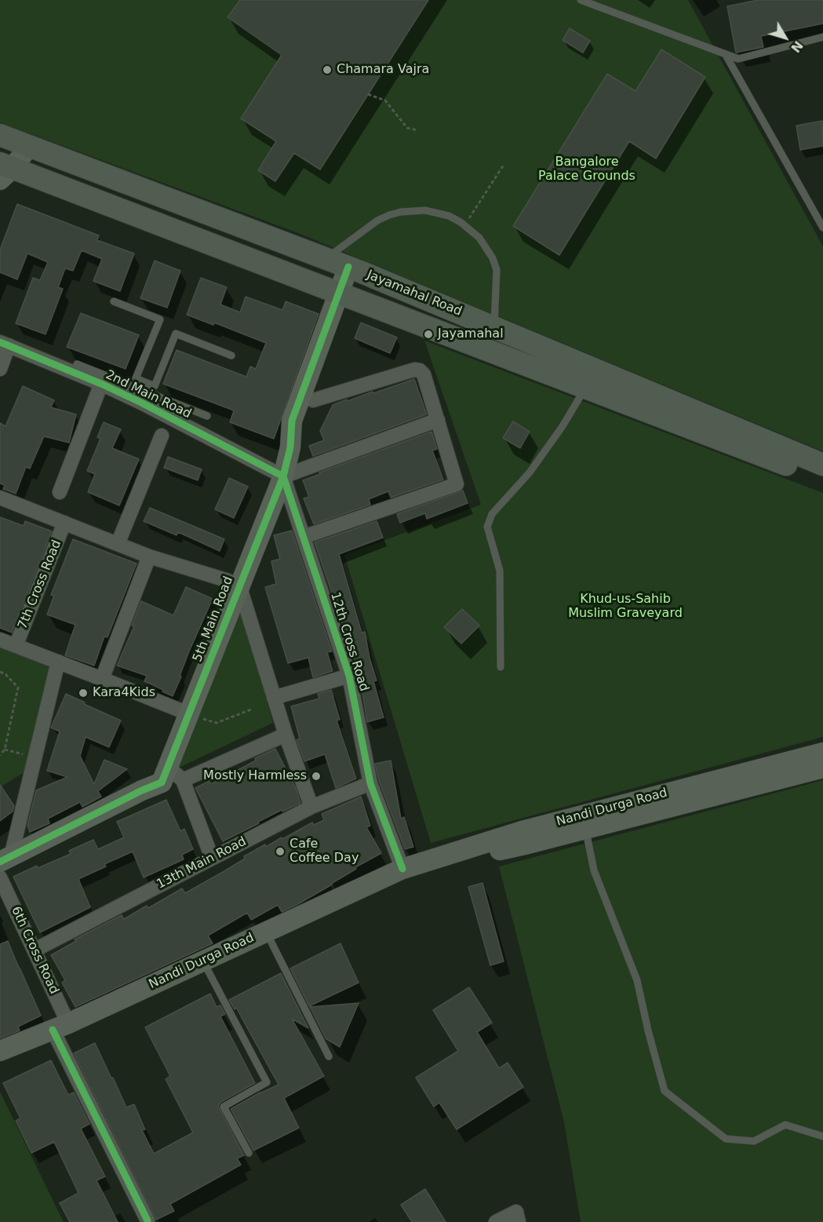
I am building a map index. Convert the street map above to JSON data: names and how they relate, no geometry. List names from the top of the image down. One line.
{"streets":{"main road":["Jayamahal Road","5th Main Road","Nandi Durga Road"],"street":["2nd Main Road","7th Cross Road","12th Cross Road","13th Main Road","6th Cross Road"]},"crossings":[["Jayamahal Road","5th Main Road"],["2nd Main Road","5th Main Road"],["2nd Main Road","12th Cross Road"],["5th Main Road","12th Cross Road"],["12th Cross Road","Nandi Durga Road"],["12th Cross Road","13th Main Road"],["Nandi Durga Road","6th Cross Road"],["13th Main Road","6th Cross Road"]],"parks":["Bangalore Palace Grounds","Khud-us-Sahib Muslim Graveyard"],"places":["Chamara Vajra","Jayamahal","Kara4Kids","Mostly Harmless","Cafe Coffee Day"],"north":"bottom right"}
